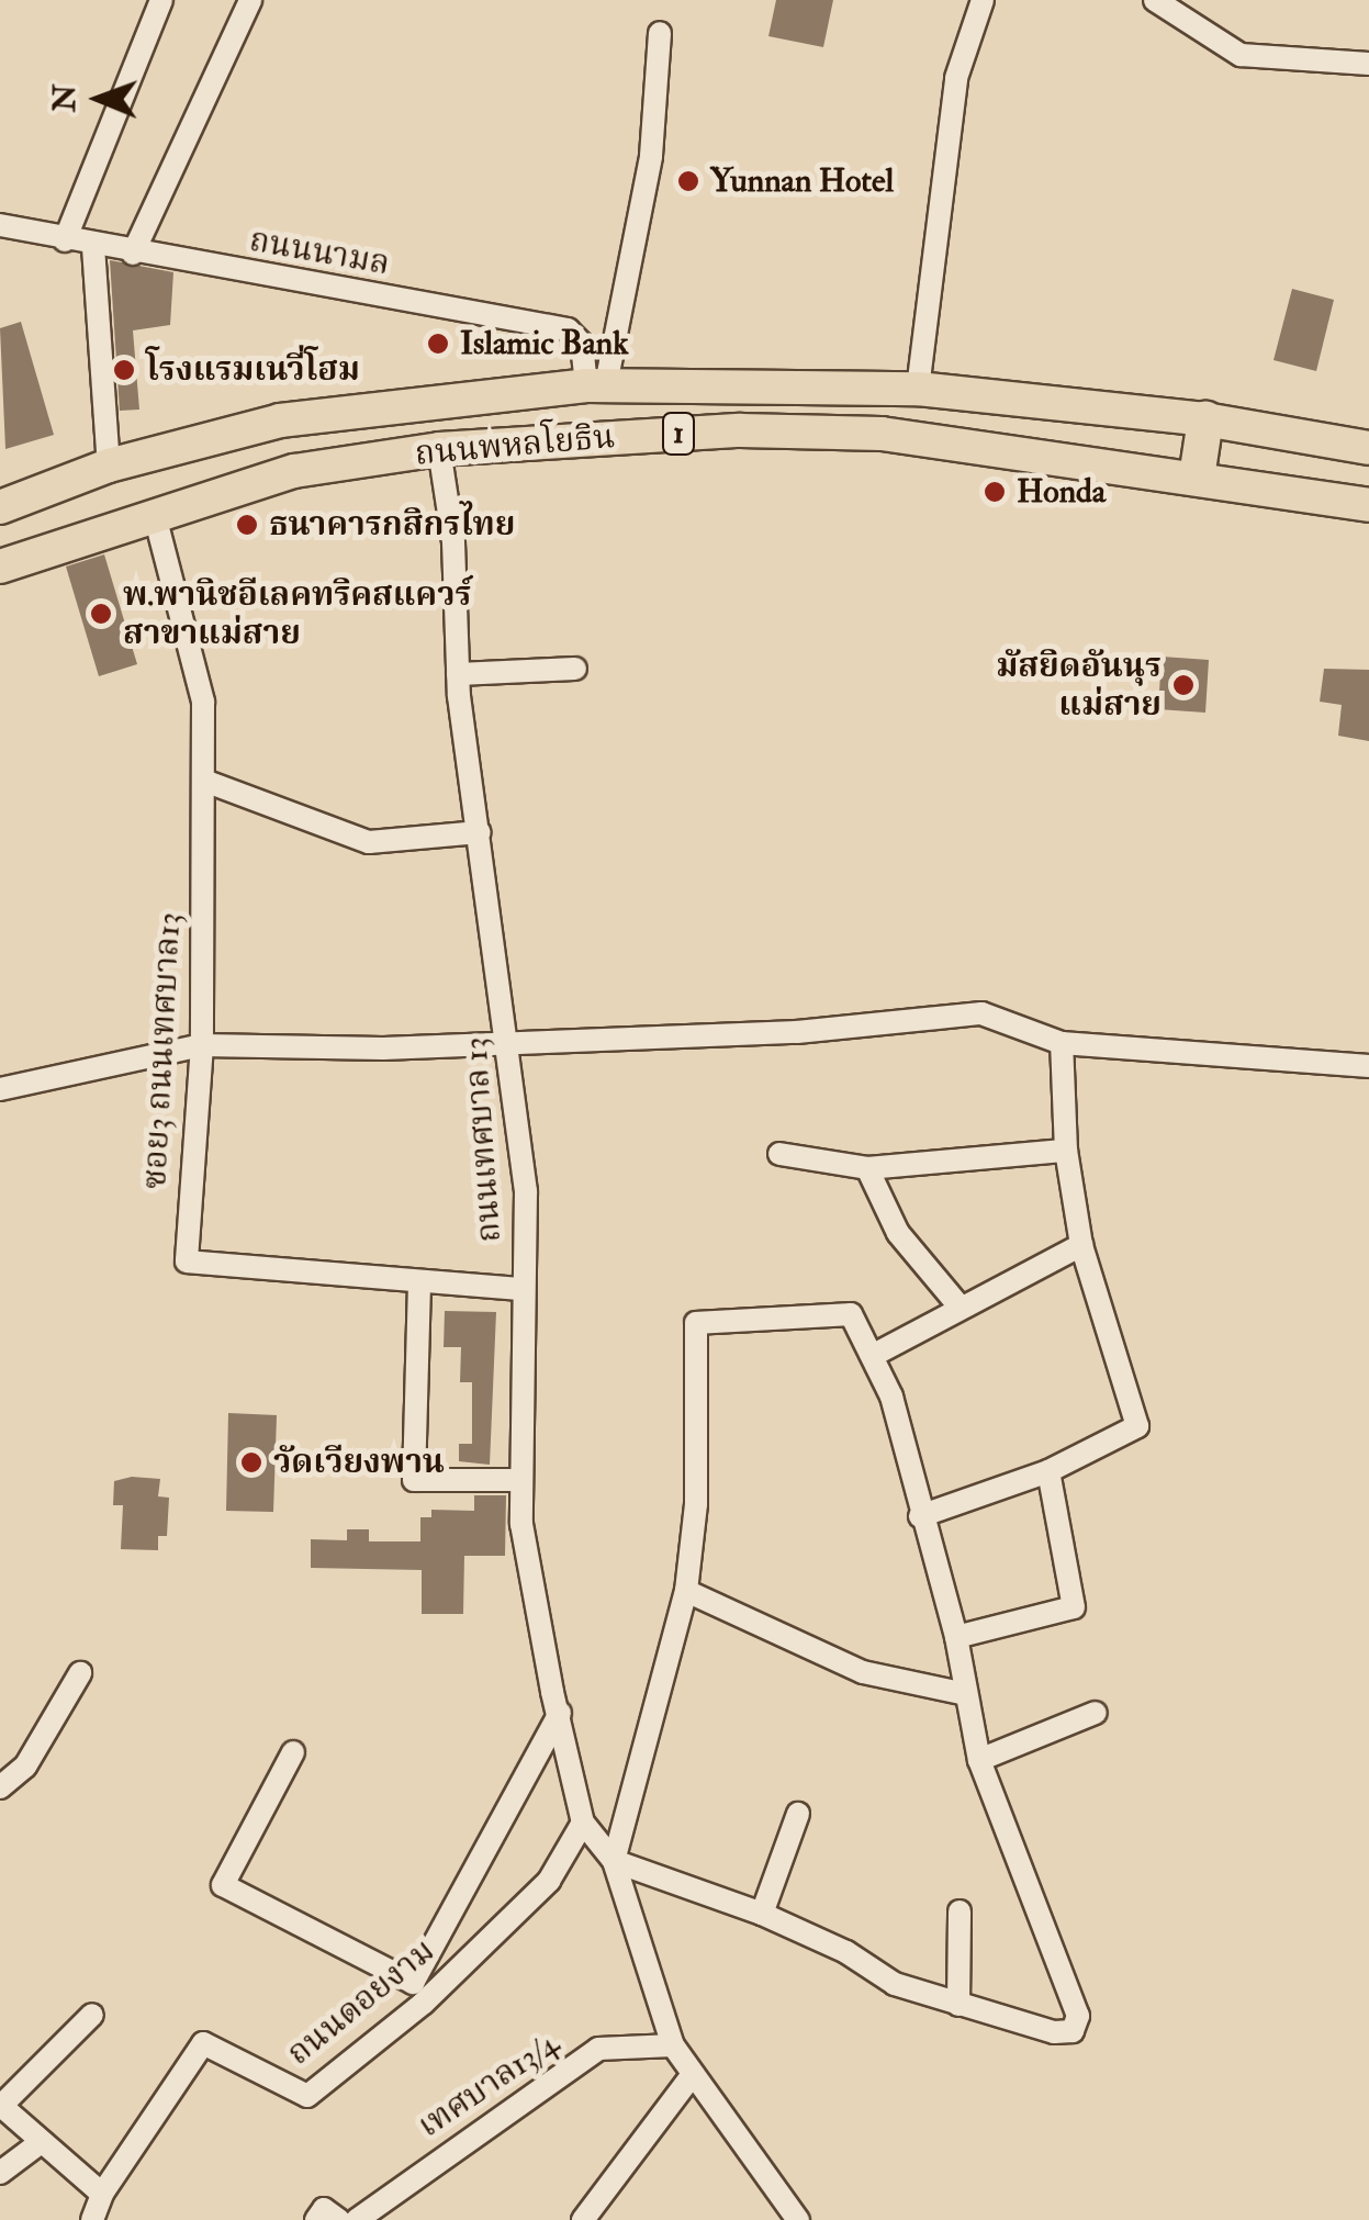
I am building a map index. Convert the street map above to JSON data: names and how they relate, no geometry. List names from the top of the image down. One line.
{"streets":{"main road":["1","ถนนพหลโยธิน"],"street":["ถนนนามล","ซอย3 ถนนเทศบาล13","ถนนเทศบาล 13","ถนนดอยงาม","เทศบาล13/4"]},"crossings":[["ถนนนามล","ถนนพหลโยธิน"],["ถนนพหลโยธิน","ซอย3 ถนนเทศบาล13"],["ถนนพหลโยธิน","ถนนเทศบาล 13"],["ซอย3 ถนนเทศบาล13","ถนนเทศบาล 13"],["ถนนเทศบาล 13","ถนนดอยงาม"]],"places":["Yunnan Hotel","Islamic Bank","โรงแรมเนวี่โฮม","Honda","ธนาคารกสิกรไทย","พ.พานิชอีเลคทริคสแควร์ สาขาแม่สาย","มัสยิดอันนุร แม่สาย","วัดเวียงพาน"],"north":"left"}
